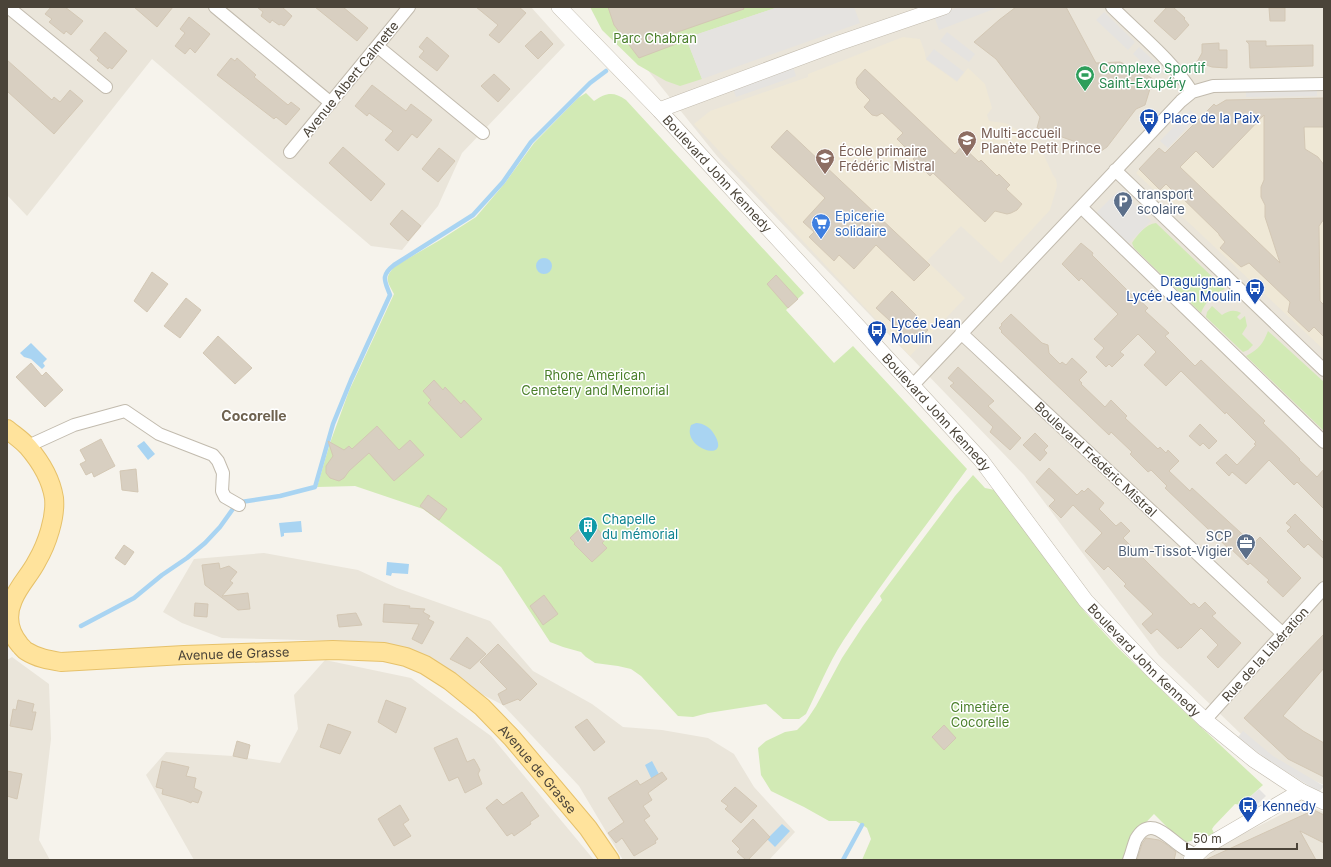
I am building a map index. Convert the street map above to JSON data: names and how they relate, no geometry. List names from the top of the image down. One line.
{"streets":{"main road":["Avenue de Grasse"],"street":["Avenue Albert Calmette","Boulevard John Kennedy","Boulevard Frédéric Mistral","Rue de la Libération"]},"crossings":[["Boulevard John Kennedy","Rue de la Libération"],["Boulevard Frédéric Mistral","Rue de la Libération"]],"districts":["Cocorelle"],"parks":["Parc Chabran","Rhone American Cemetery and Memorial","Cimetière Cocorelle"],"places":{"sports":["Complexe Sportif Saint-Exupéry"],"bus stop":["Place de la Paix","Draguignan - Lycée Jean Moulin","Lycée Jean Moulin","Kennedy"],"school or university":["Multi-accueil Planète Petit Prince","École primaire Frédéric Mistral"],"parking":["transport scolaire"],"supermarket":["Epicerie solidaire"],"building":["Chapelle du mémorial"],"office":["SCP Blum-Tissot-Vigier"]},"scale_bar":"50 m"}
